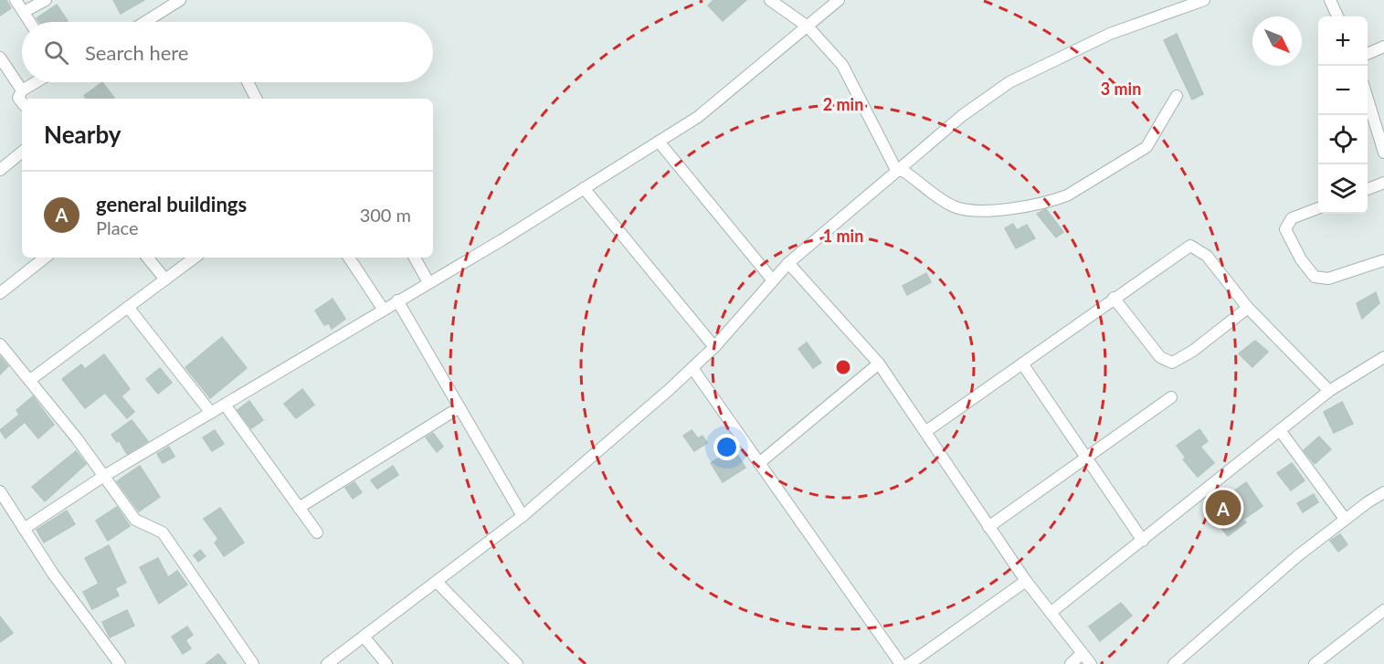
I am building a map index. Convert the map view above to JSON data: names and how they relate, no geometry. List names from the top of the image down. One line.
{"north":"bottom right","page":{"map_buttons":["+","−"],"search":"Search here","heading":"Nearby","list":[{"mark":"A","name":"general buildings","note":"Place","value":"300 m"}],"pins":"A"},"rings":["3 min","2 min","1 min"]}
